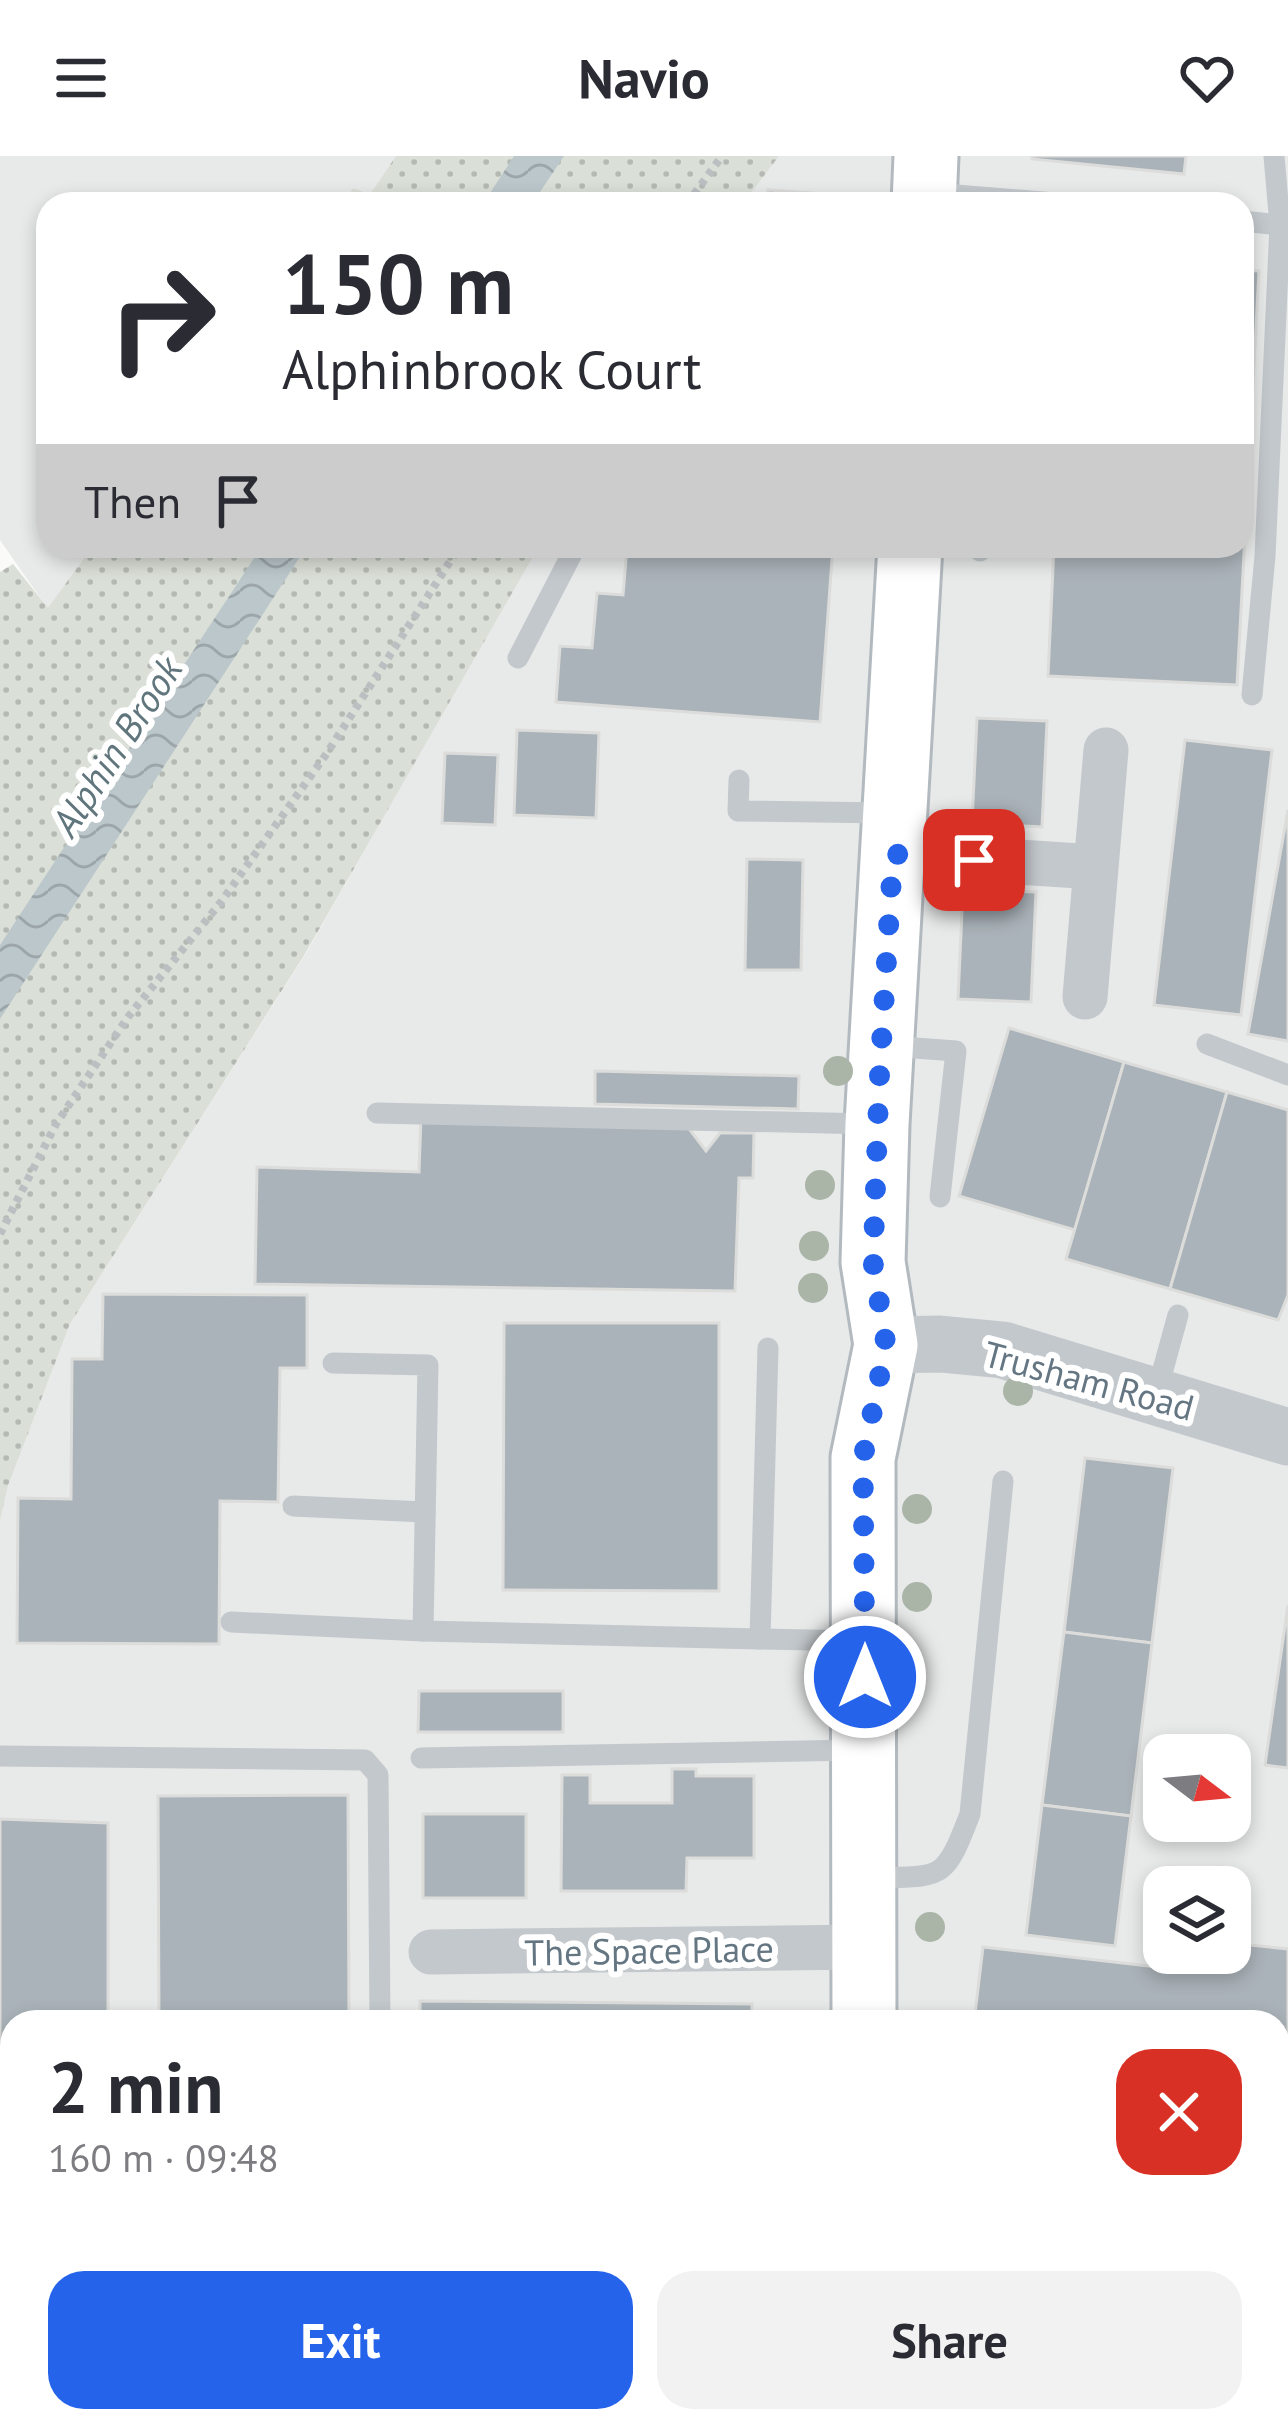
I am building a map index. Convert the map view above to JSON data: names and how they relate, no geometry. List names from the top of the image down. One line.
{"streets":{"street":["Trusham Road","The Space Place"]},"water":["Alphin Brook"],"north":"right","page":{"header":"Navio","turn":["150 m","Alphinbrook Court"],"then":"Then","heading":["2 min","160 m · 09:48"],"buttons":["Exit","Share"]}}
